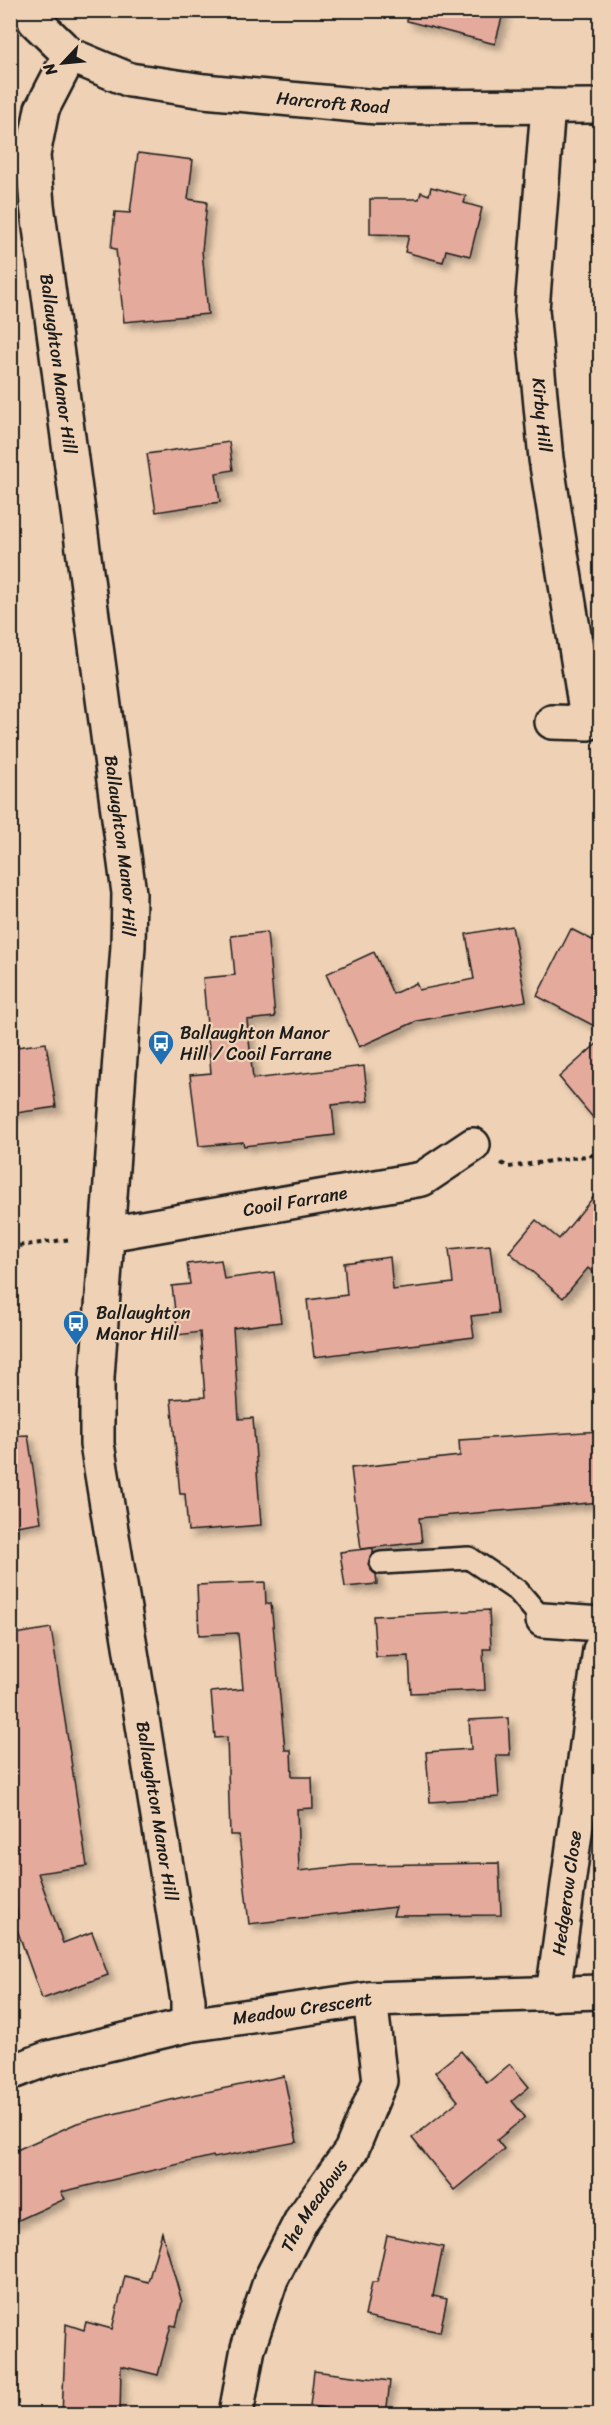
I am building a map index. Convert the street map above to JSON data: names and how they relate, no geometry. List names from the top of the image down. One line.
{"streets":{"street":["Harcroft Road","Ballaughton Manor Hill","Kirby Hill","Cooil Farrane","Hedgerow Close","Meadow Crescent","The Meadows"]},"crossings":[["Harcroft Road","Ballaughton Manor Hill"],["Harcroft Road","Kirby Hill"],["Ballaughton Manor Hill","Cooil Farrane"],["Ballaughton Manor Hill","Meadow Crescent"],["Hedgerow Close","Meadow Crescent"],["Meadow Crescent","The Meadows"]],"places":{"bus stop":["Ballaughton Manor Hill / Cooil Farrane","Ballaughton Manor Hill"]},"north":"bottom left"}
